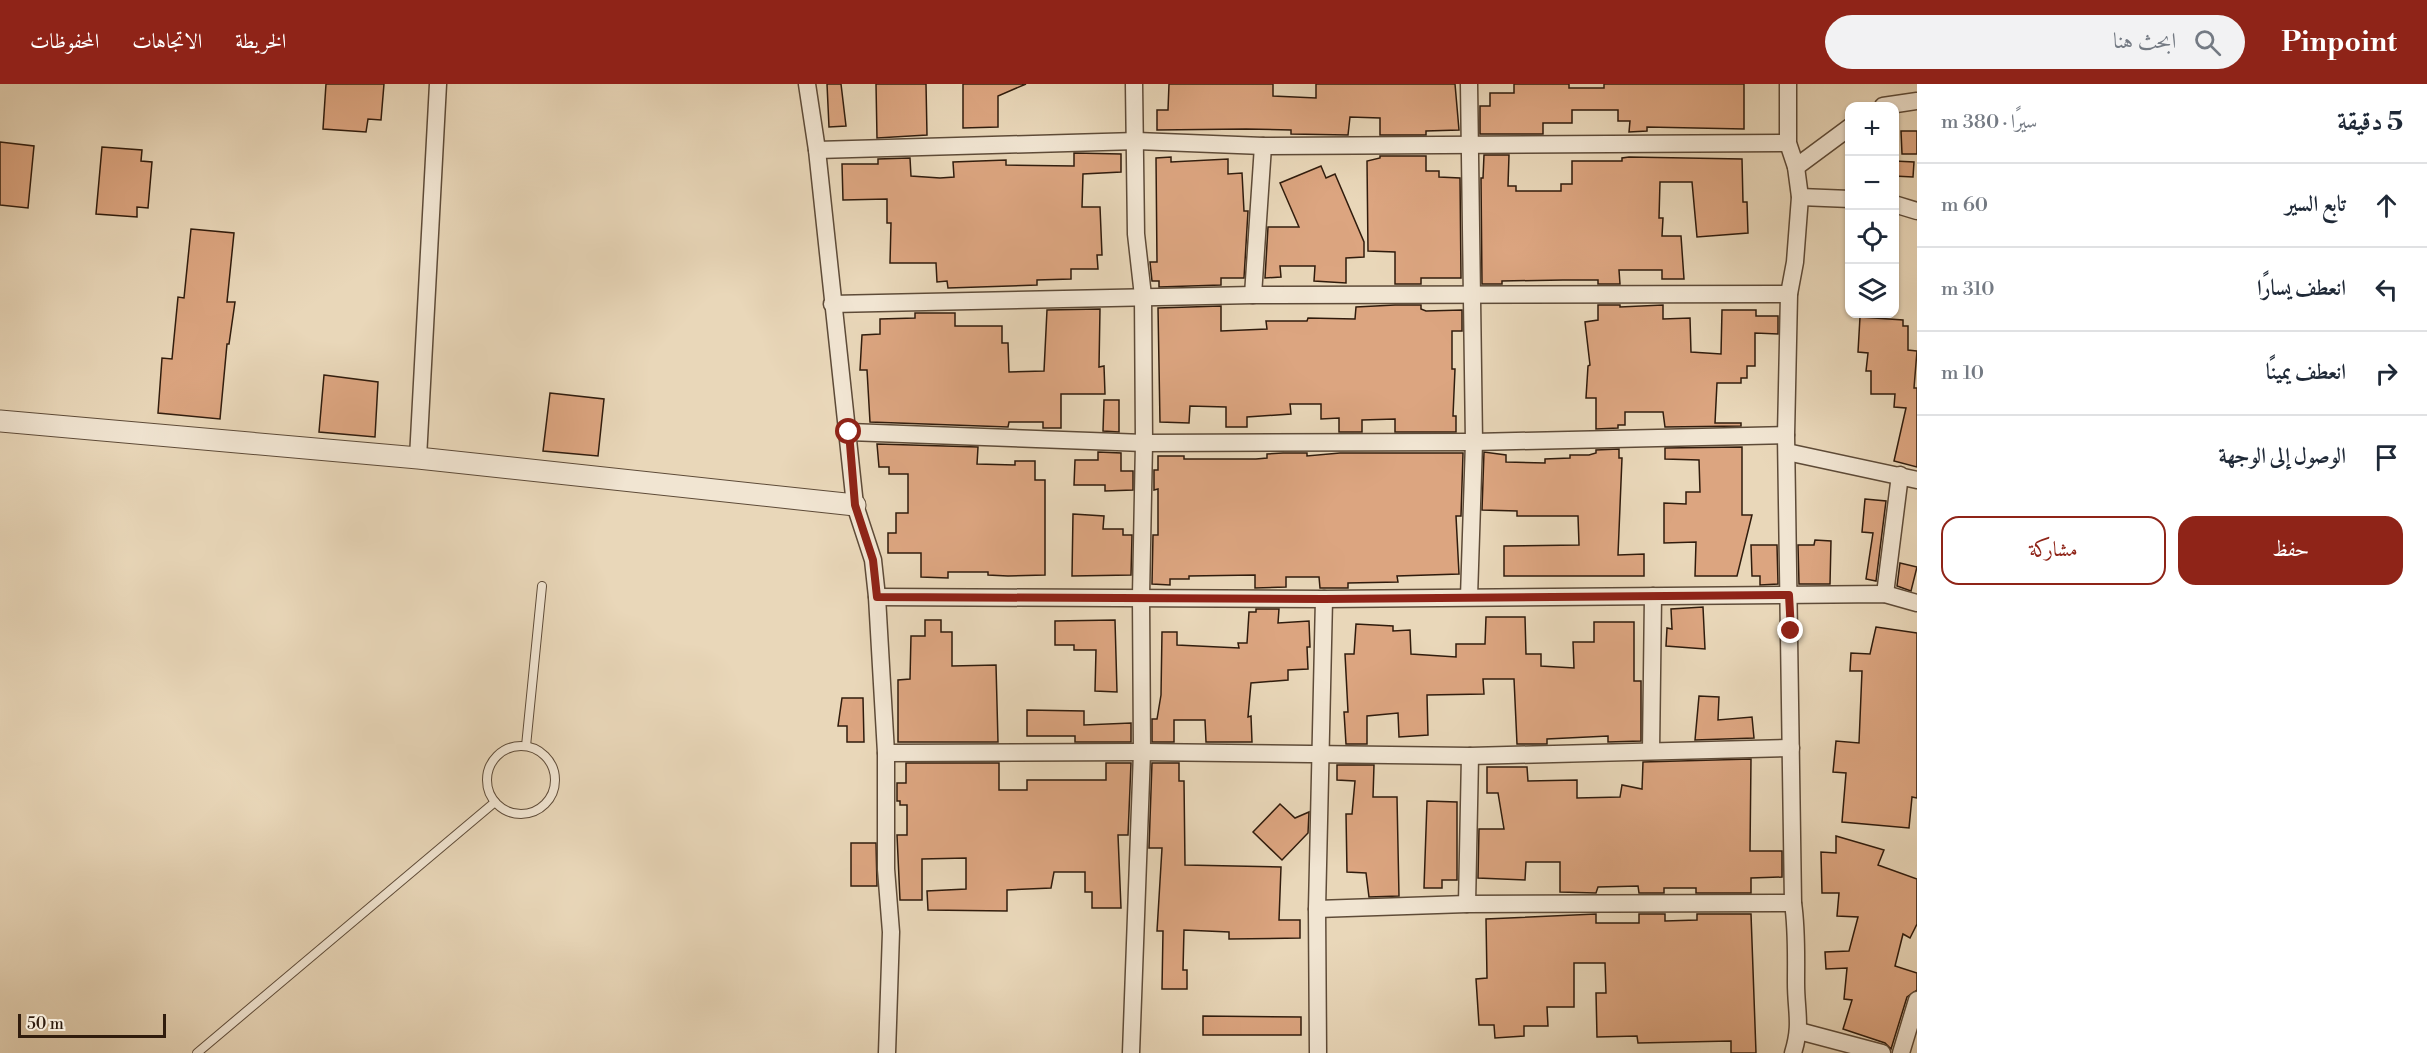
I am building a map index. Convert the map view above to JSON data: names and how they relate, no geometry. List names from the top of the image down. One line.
{"scale_bar":"50 m","page":{"header":"Pinpoint","search":"ابحث هنا","nav":["الخريطة","الاتجاهات","المحفوظات"],"heading":["5 دقيقة","سيرًا · 380 m"],"map_buttons":["+","−"],"list":[["تابع السير","60 m"],["انعطف يسارًا","310 m"],["انعطف يمينًا","10 m"],"الوصول إلى الوجهة"],"buttons":["حفظ","مشاركة"],"scale":"50 m"}}
